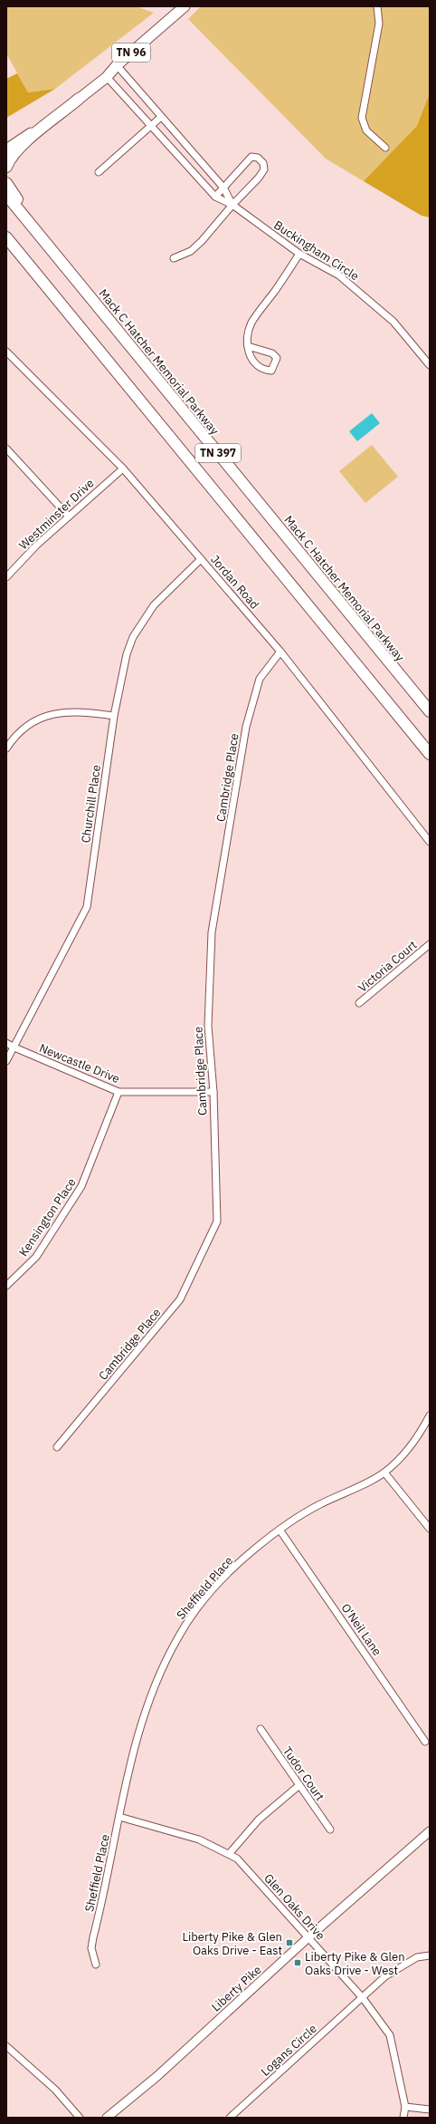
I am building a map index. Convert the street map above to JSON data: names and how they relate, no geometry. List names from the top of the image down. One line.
{"streets":{"highway":["Mack C Hatcher Memorial Parkway","TN 397"],"main road":["TN 96"],"street":["Buckingham Circle","Westminster Drive","Jordan Road","Cambridge Place","Churchill Place","Victoria Court","Newcastle Drive","Kensington Place","Sheffield Place","O'Neil Lane","Tudor Court","Glen Oaks Drive","Liberty Pike","Logans Circle"]},"crossings":[["TN 96","Buckingham Circle"],["Westminster Drive","Jordan Road"],["Jordan Road","Cambridge Place"],["Jordan Road","Churchill Place"],["Cambridge Place","Newcastle Drive"],["Churchill Place","Newcastle Drive"],["Newcastle Drive","Kensington Place"],["Sheffield Place","O'Neil Lane"],["Sheffield Place","Glen Oaks Drive"],["Glen Oaks Drive","Liberty Pike"],["Glen Oaks Drive","Logans Circle"]],"places":{"transit":["Liberty Pike & Glen Oaks Drive - East","Liberty Pike & Glen Oaks Drive - West"]}}
